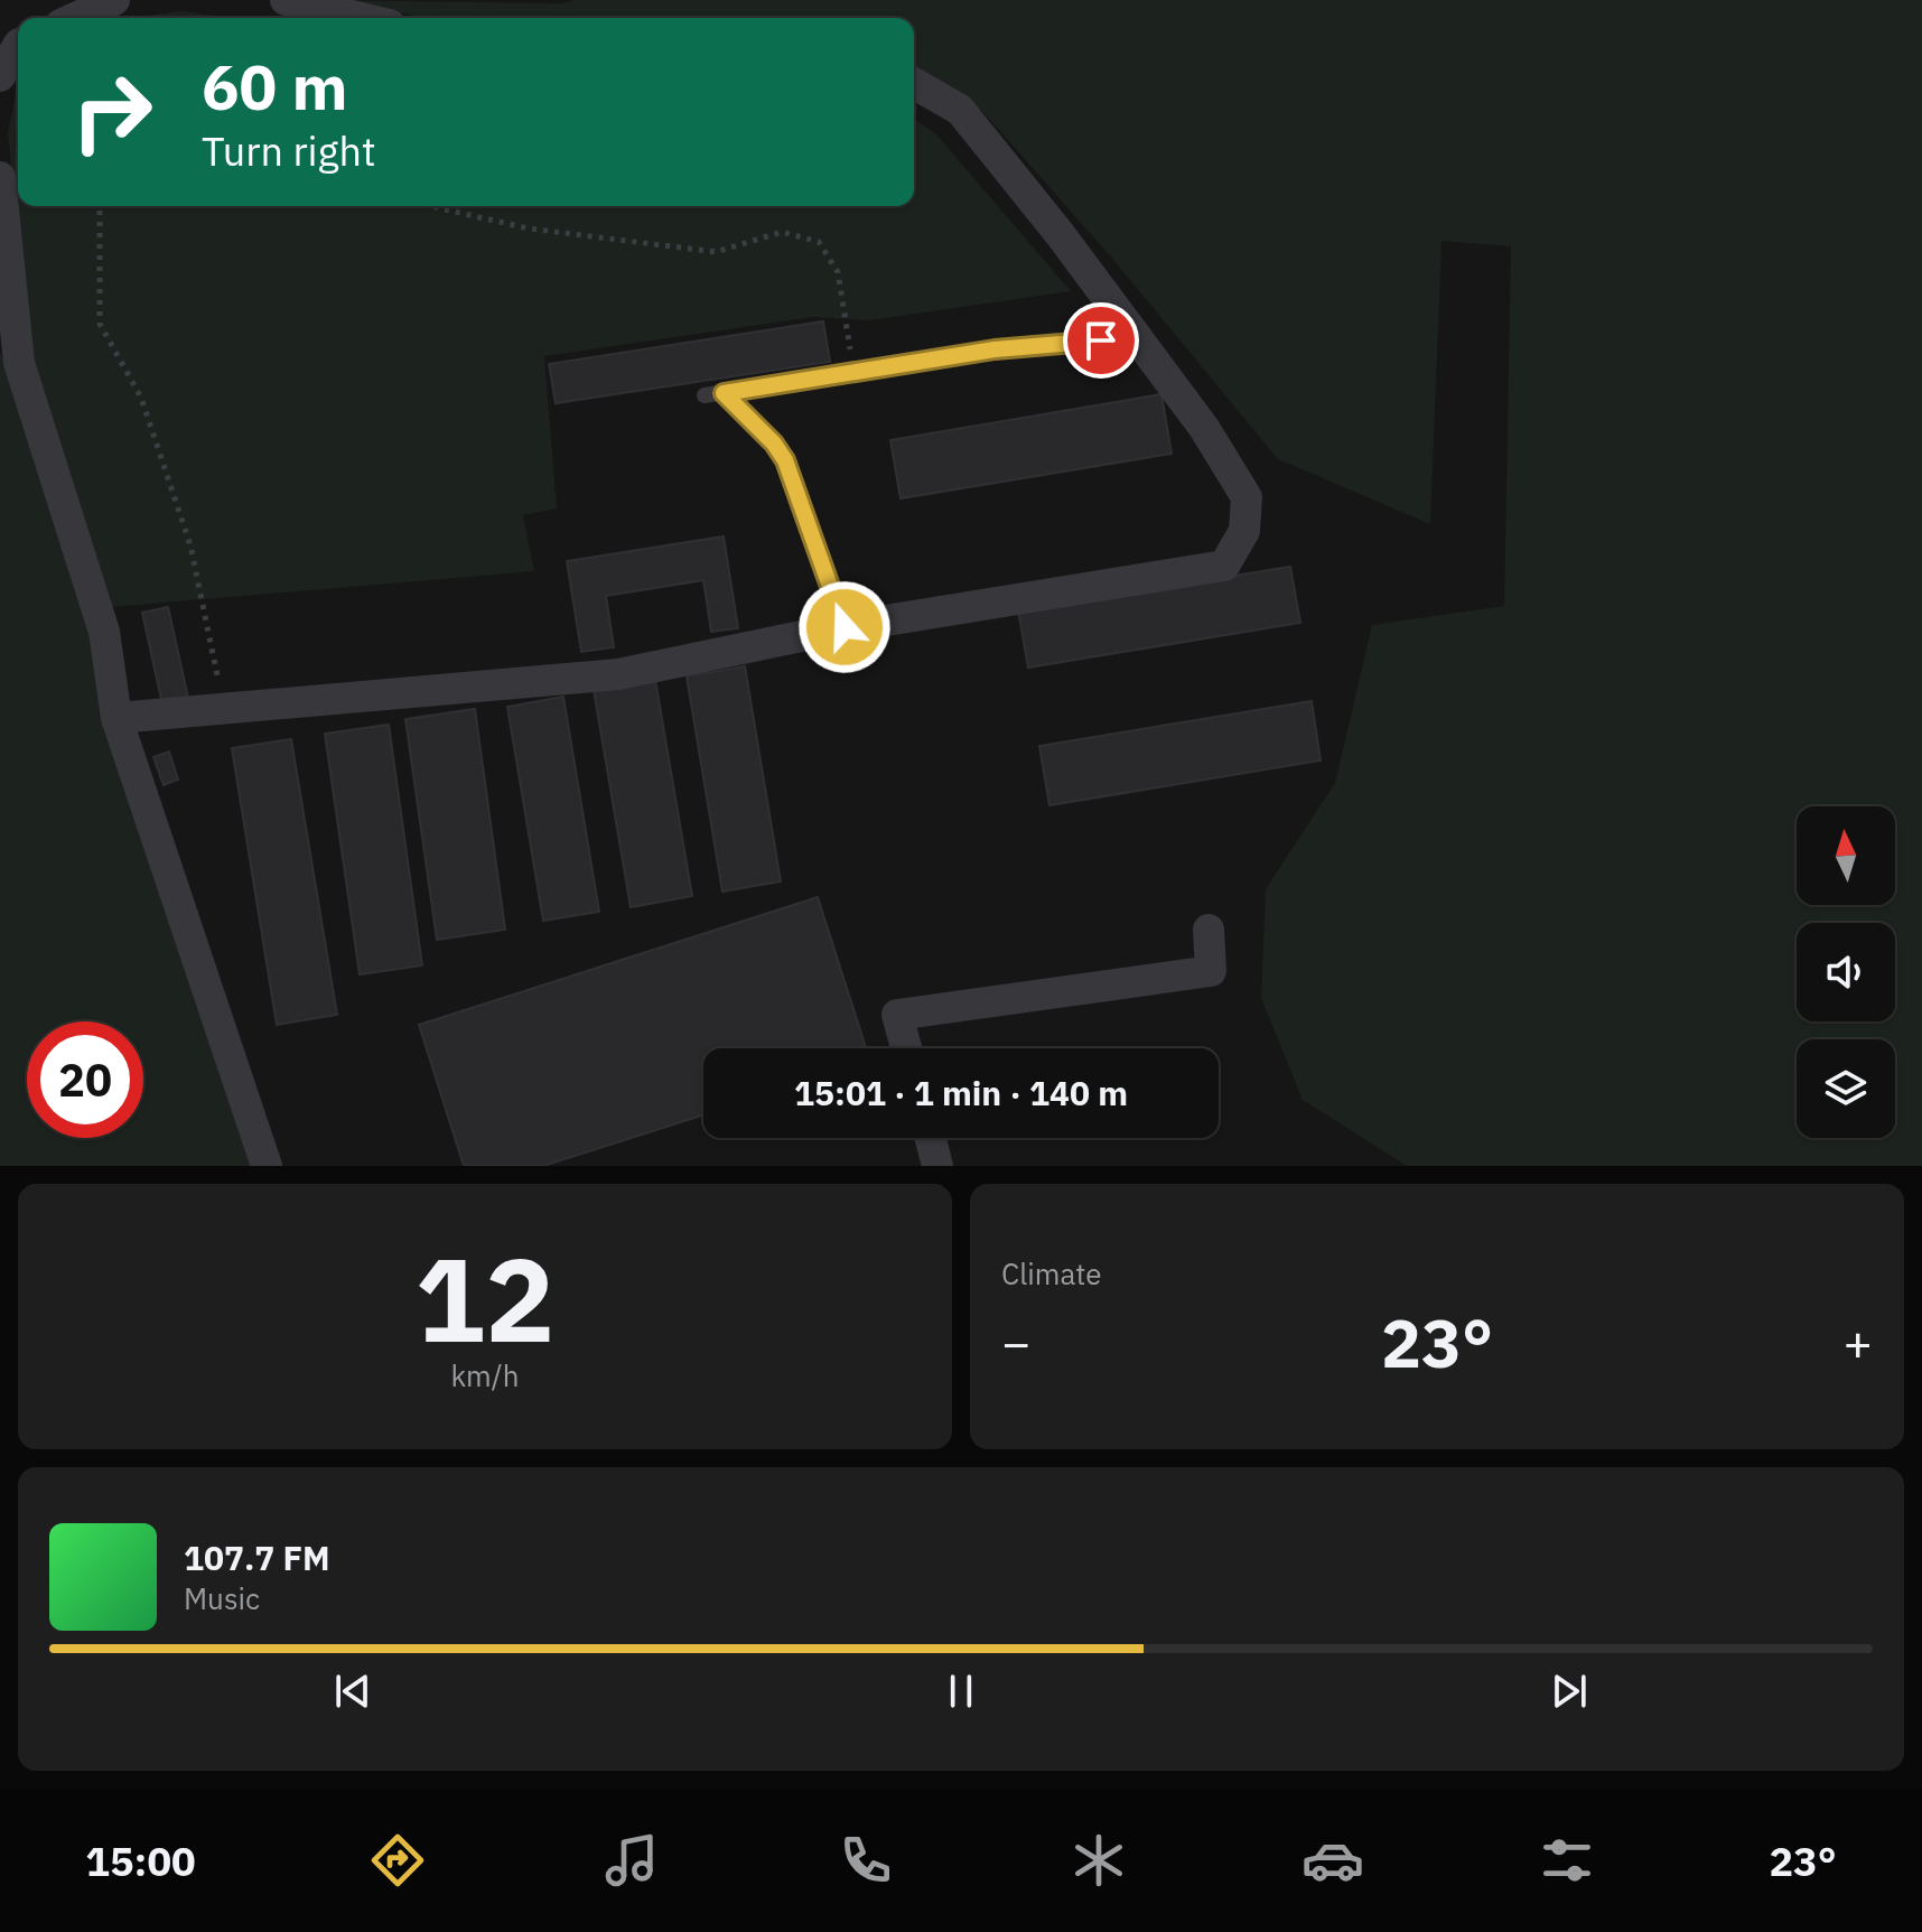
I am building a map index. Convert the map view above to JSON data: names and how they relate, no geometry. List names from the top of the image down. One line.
{"north":"top","page":{"turn":["60 m","Turn right"],"limit":"20","trip":"15:01 · 1 min · 140 m","tile":[["12","km/h"],"Climate"],"heat":["−","23°","+"],"song":["107.7 FM","Music"],"tabs":["15:00","23°"]}}
